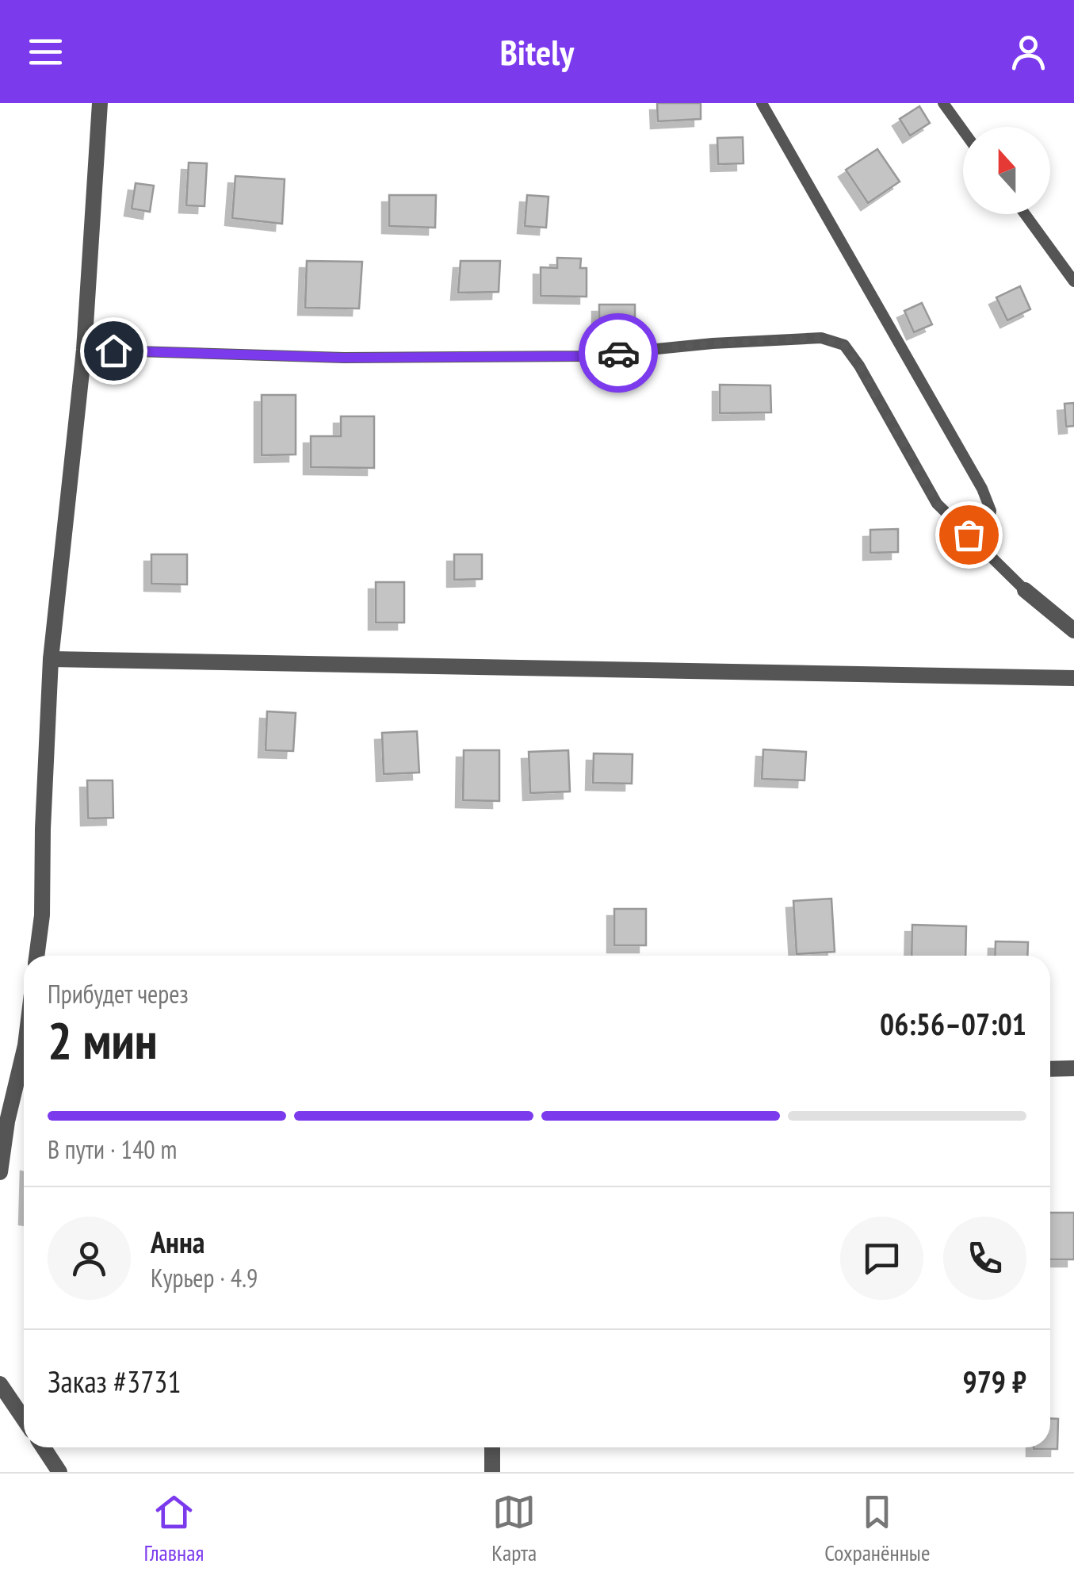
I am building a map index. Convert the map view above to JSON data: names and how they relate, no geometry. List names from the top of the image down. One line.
{"north":"top","page":{"header":"Bitely","heading":["2 мин","Прибудет через","06:56–07:01"],"panel":["Анна","Курьер · 4.9","Заказ #3731","979 ₽"],"bar":"В пути · 140 m","tabs":["Главная","Карта","Сохранённые"]}}
